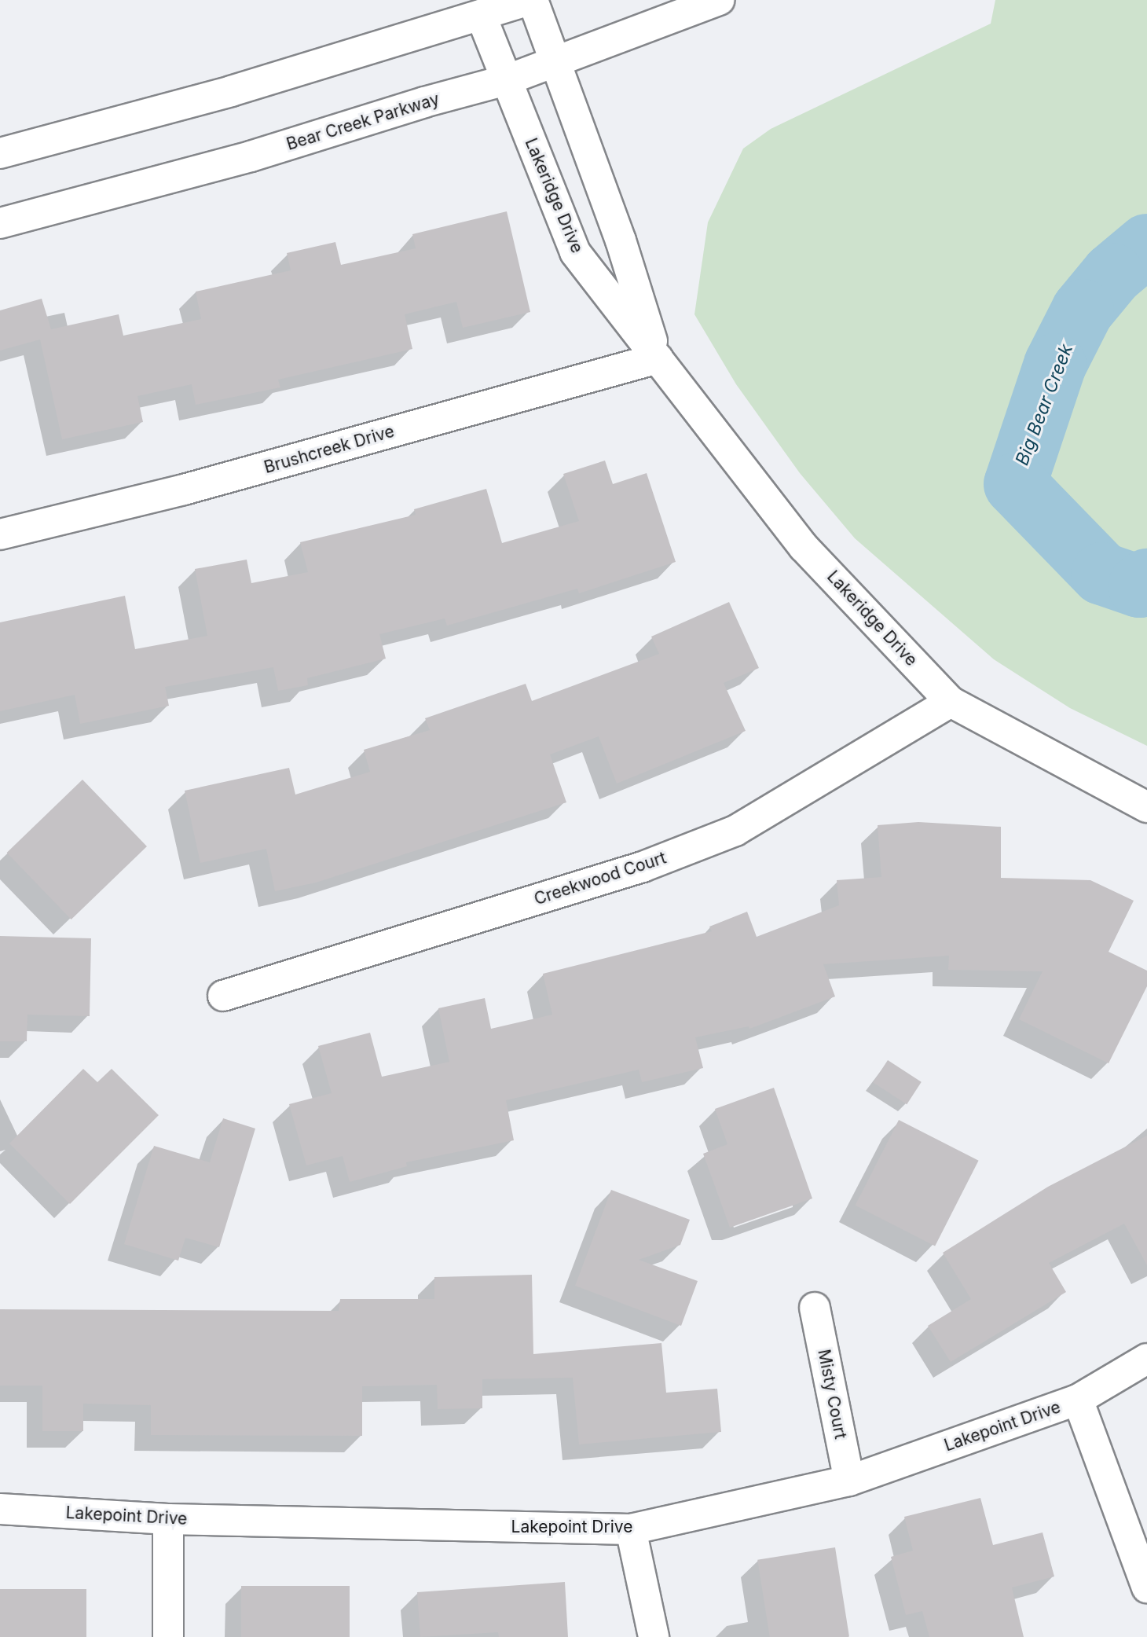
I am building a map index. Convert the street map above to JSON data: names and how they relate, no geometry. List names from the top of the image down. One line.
{"streets":{"street":["Bear Creek Parkway","Lakeridge Drive","Brushcreek Drive","Creekwood Court","Misty Court","Lakepoint Drive"]},"crossings":[["Bear Creek Parkway","Lakeridge Drive"],["Lakeridge Drive","Brushcreek Drive"],["Lakeridge Drive","Creekwood Court"],["Misty Court","Lakepoint Drive"]],"water":["Big Bear Creek"]}
